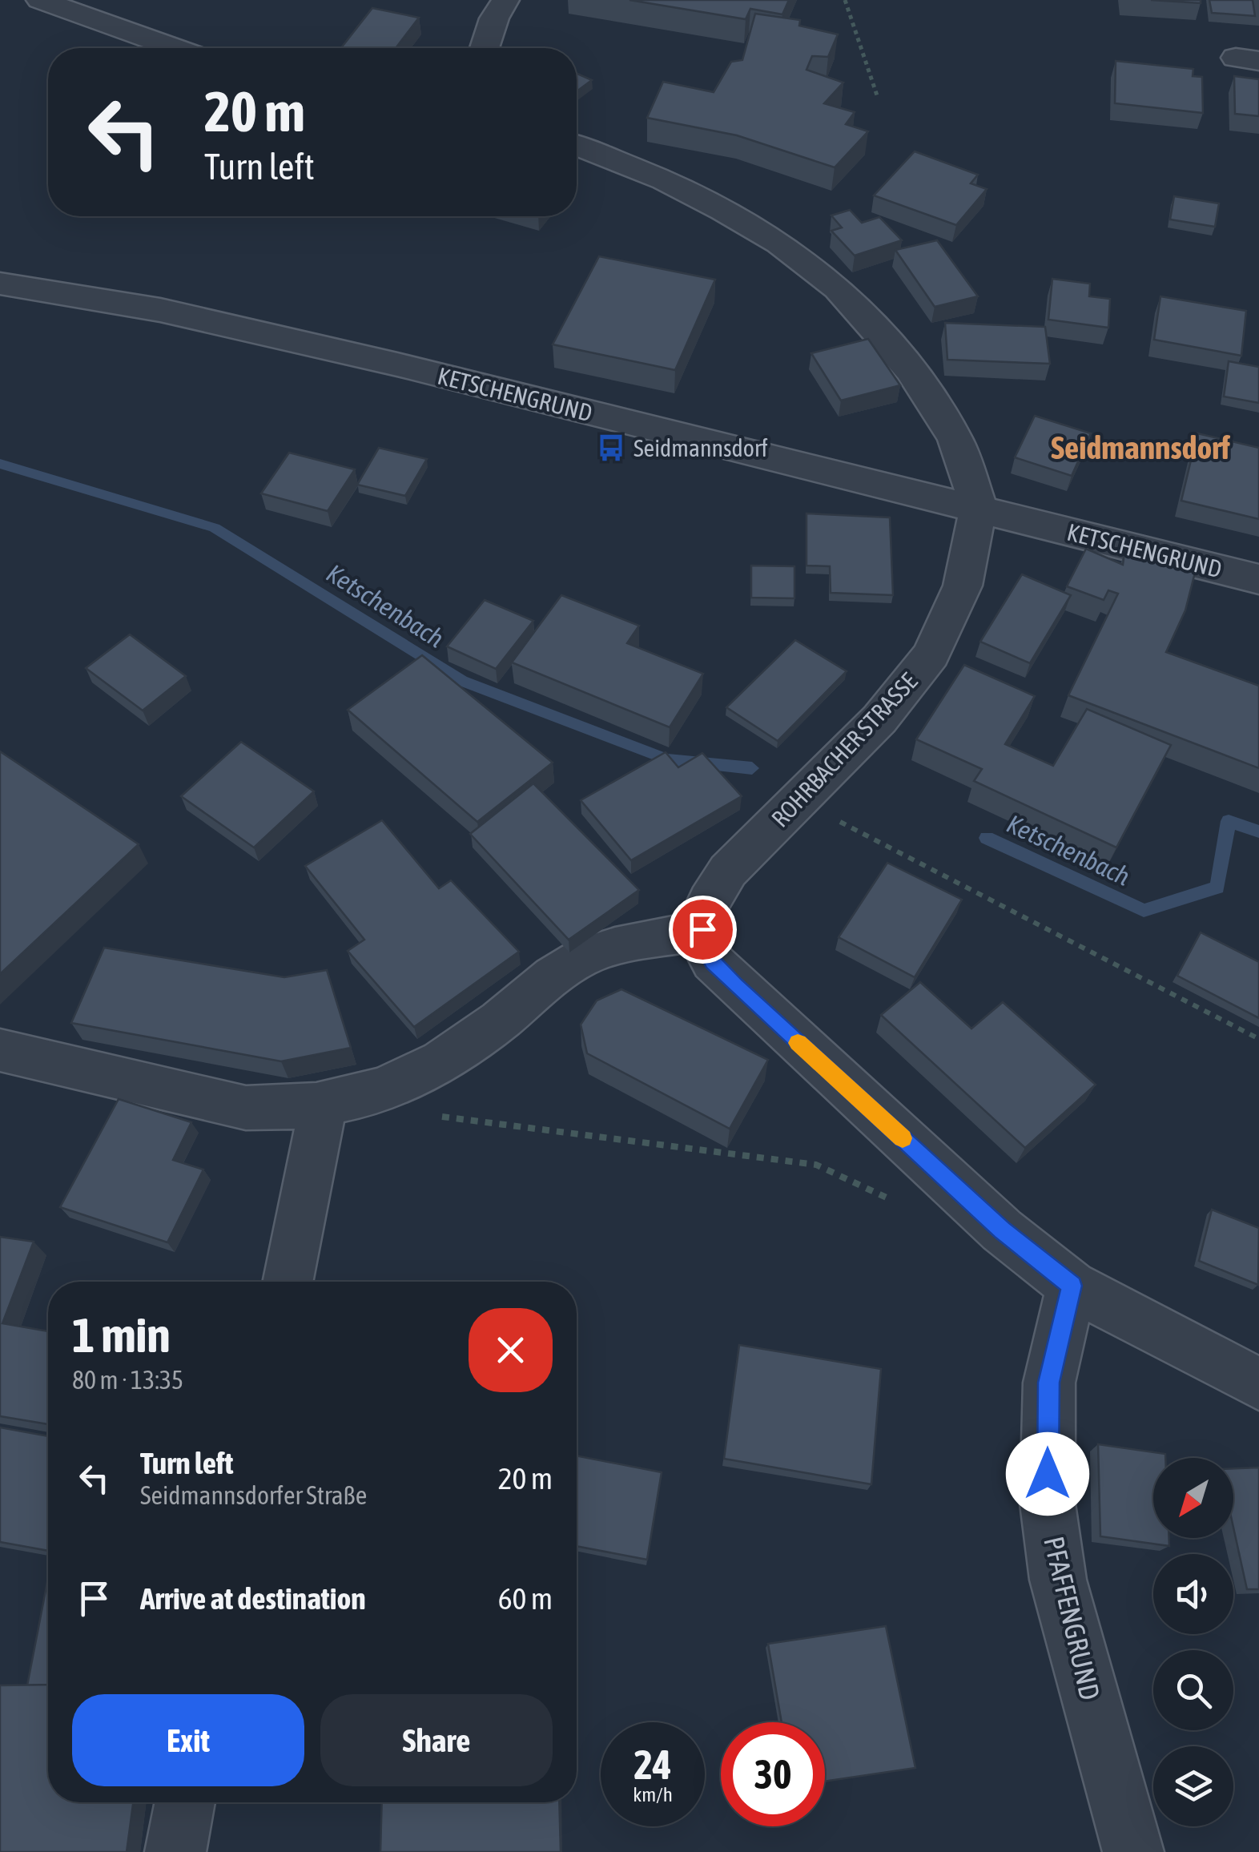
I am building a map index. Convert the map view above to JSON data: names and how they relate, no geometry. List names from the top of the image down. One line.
{"streets":{"street":["KETSCHENGRUND","ROHRBACHER STRASSE","PFAFFENGRUND"]},"crossings":[["KETSCHENGRUND","ROHRBACHER STRASSE"]],"districts":["Seidmannsdorf"],"water":["Ketschenbach"],"places":{"bus stop":["Seidmannsdorf"]},"north":"bottom left","page":{"turn":["20 m","Turn left"],"heading":["1 min","80 m · 13:35"],"list":[{"name":"Turn left","note":"Seidmannsdorfer Straße","value":"20 m"},{"name":"Arrive at destination","value":"60 m"}],"buttons":["Exit","Share"],"speed":"24 km/h","limit":"30"}}
